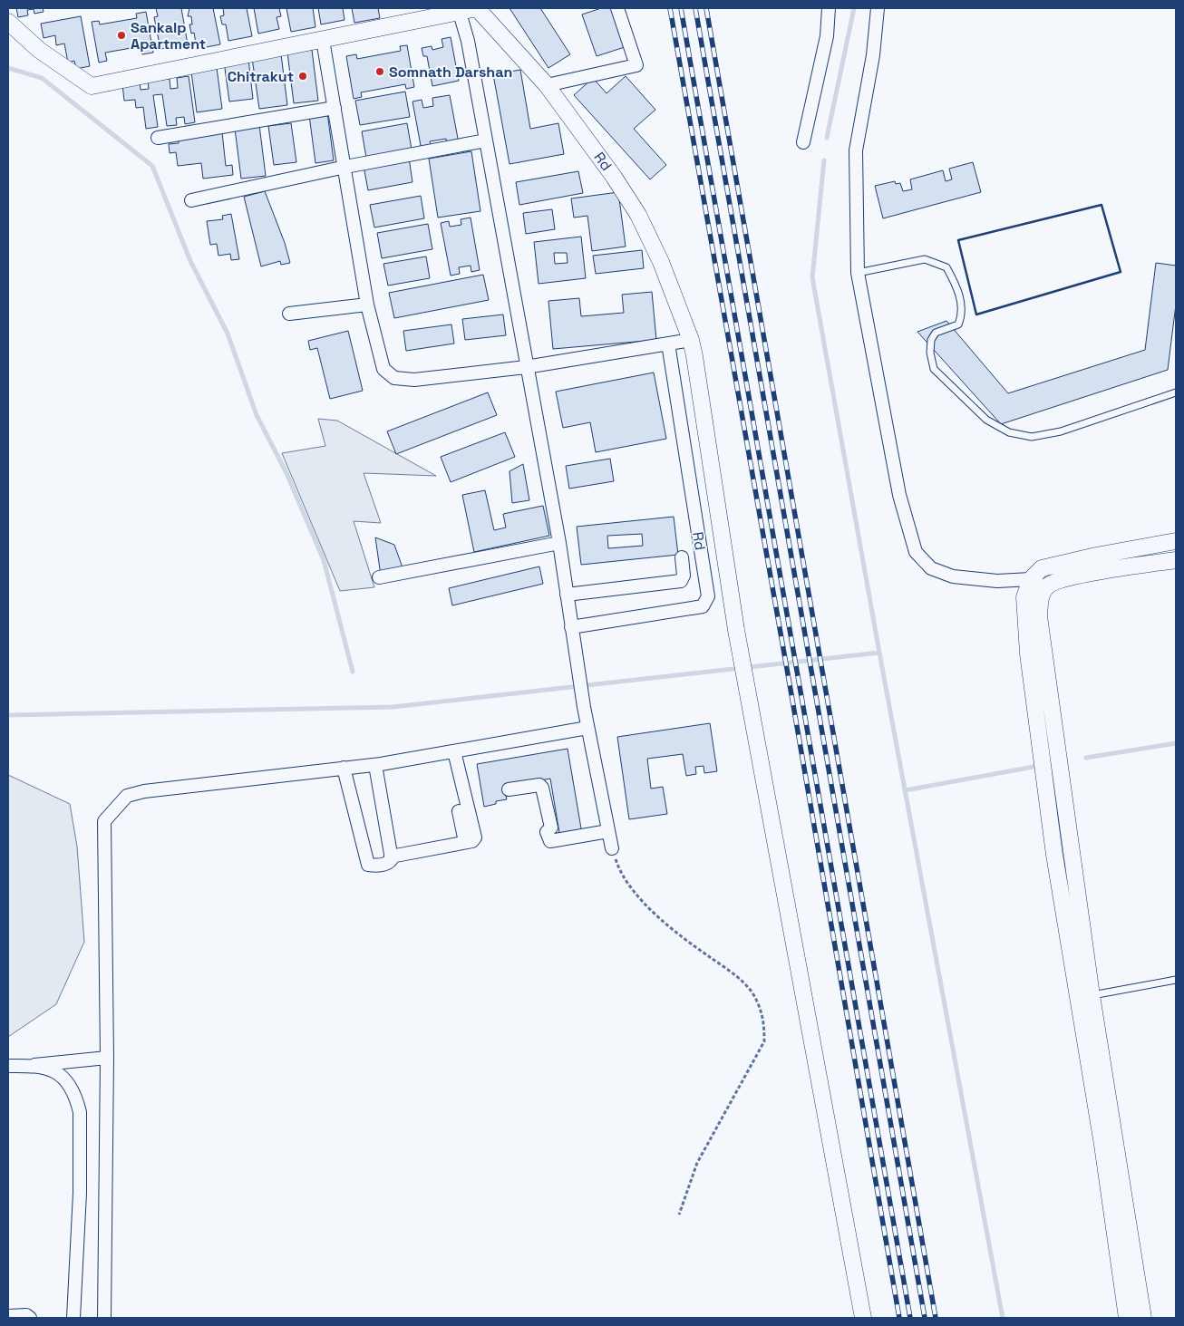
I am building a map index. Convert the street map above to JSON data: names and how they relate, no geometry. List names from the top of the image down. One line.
{"streets":{"street":["Rd"]},"places":["Sankalp Apartment","Somnath Darshan","Chitrakut"]}
